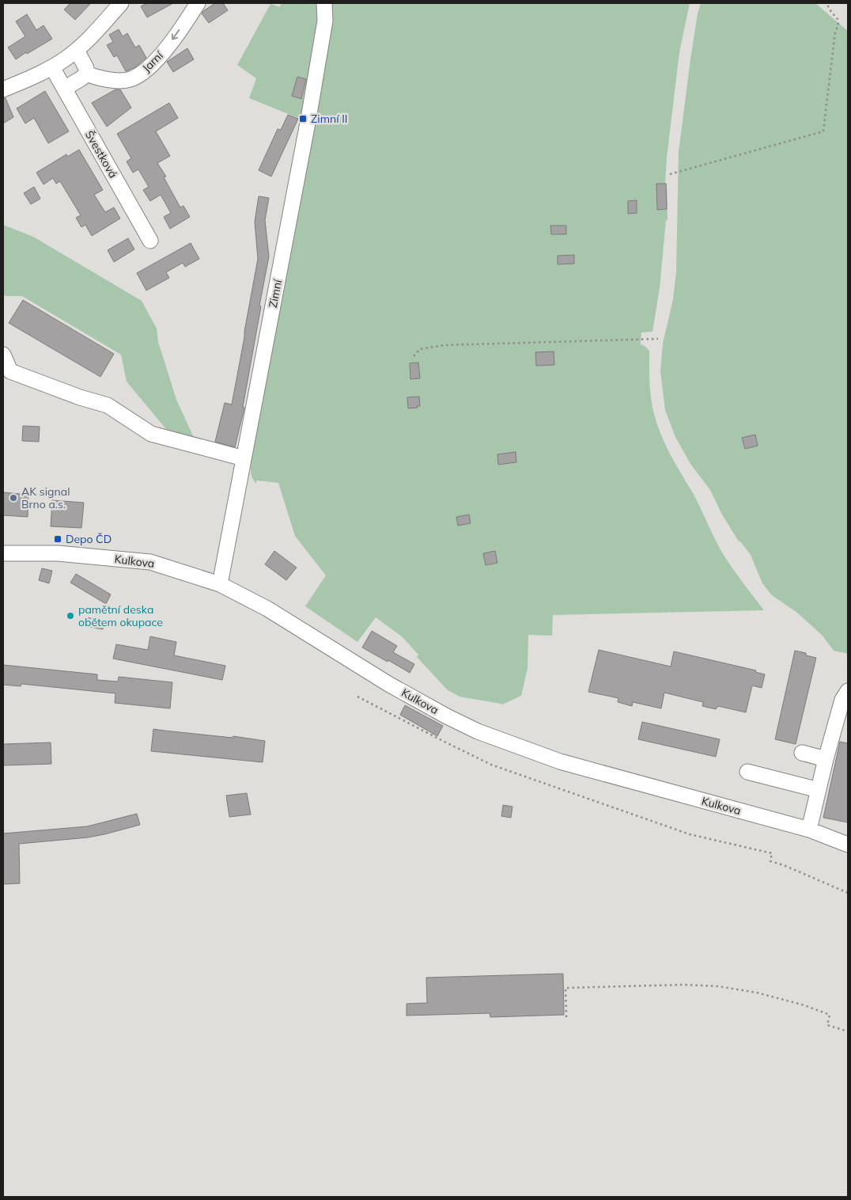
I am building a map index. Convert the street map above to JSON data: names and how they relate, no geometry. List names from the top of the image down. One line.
{"streets":{"street":["Jarní","Švestková","Zimní","Kulkova"]},"crossings":[["Zimní","Kulkova"]],"one_way":["Jarní"],"places":{"transit":["Zimní II","Depo ČD"],"other":["AK signal Brno a.s.","pamětní deska obětem okupace"]}}
